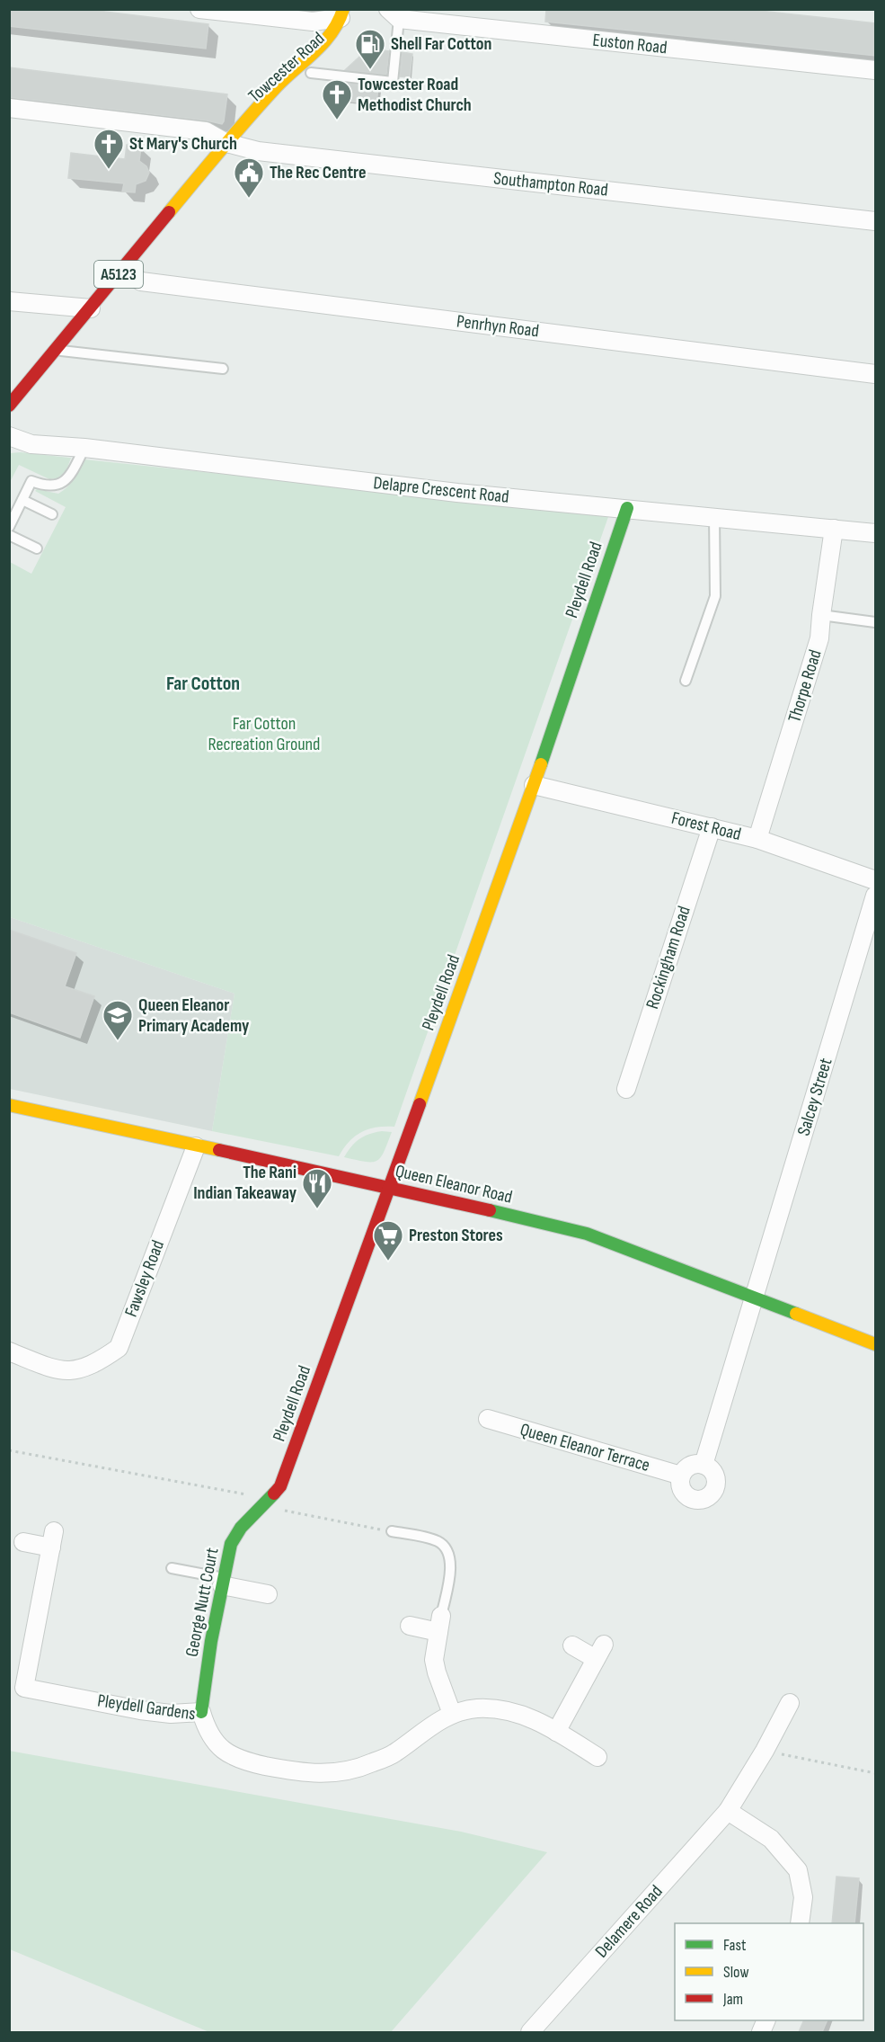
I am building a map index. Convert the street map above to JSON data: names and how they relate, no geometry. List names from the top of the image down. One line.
{"streets":{"street":["Euston Road","Towcester Road","Southampton Road","A5123","Penrhyn Road","Delapre Crescent Road","Pleydell Road","Thorpe Road","Forest Road","Rockingham Road","Salcey Street","Queen Eleanor Road","Fawsley Road","Queen Eleanor Terrace","George Nutt Court","Pleydell Gardens","Delamere Road"]},"crossings":[["Towcester Road","Southampton Road"],["Towcester Road","Penrhyn Road"],["Delapre Crescent Road","Pleydell Road"],["Delapre Crescent Road","Thorpe Road"],["Pleydell Road","Forest Road"],["Pleydell Road","Queen Eleanor Road"],["Pleydell Road","George Nutt Court"],["Thorpe Road","Forest Road"],["Forest Road","Rockingham Road"],["Salcey Street","Queen Eleanor Road"],["Queen Eleanor Road","Fawsley Road"],["George Nutt Court","Pleydell Gardens"]],"districts":["Far Cotton"],"parks":["Far Cotton Recreation Ground"],"places":{"fuel station":["Shell Far Cotton"],"church":["Towcester Road Methodist Church","St Mary's Church"],"public building":["The Rec Centre"],"school or university":["Queen Eleanor Primary Academy"],"restaurant":["The Rani Indian Takeaway"],"supermarket":["Preston Stores"]},"legend":["Fast","Slow","Jam"]}
